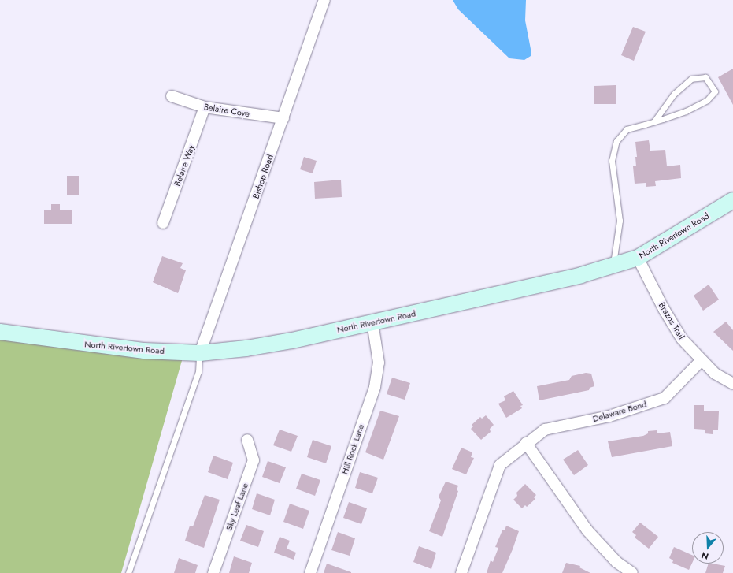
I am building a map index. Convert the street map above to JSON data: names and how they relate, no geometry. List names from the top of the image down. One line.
{"streets":{"street":["Belaire Cove","Belaire Way","Bishop Road","North Rivertown Road","Brazos Trail","Delaware Bond","Hill Rock Lane","Sky Leaf Lane"]},"crossings":[["Belaire Cove","Belaire Way"],["Belaire Cove","Bishop Road"],["Bishop Road","North Rivertown Road"],["North Rivertown Road","Brazos Trail"],["North Rivertown Road","Hill Rock Lane"],["Brazos Trail","Delaware Bond"]],"north":"bottom"}
